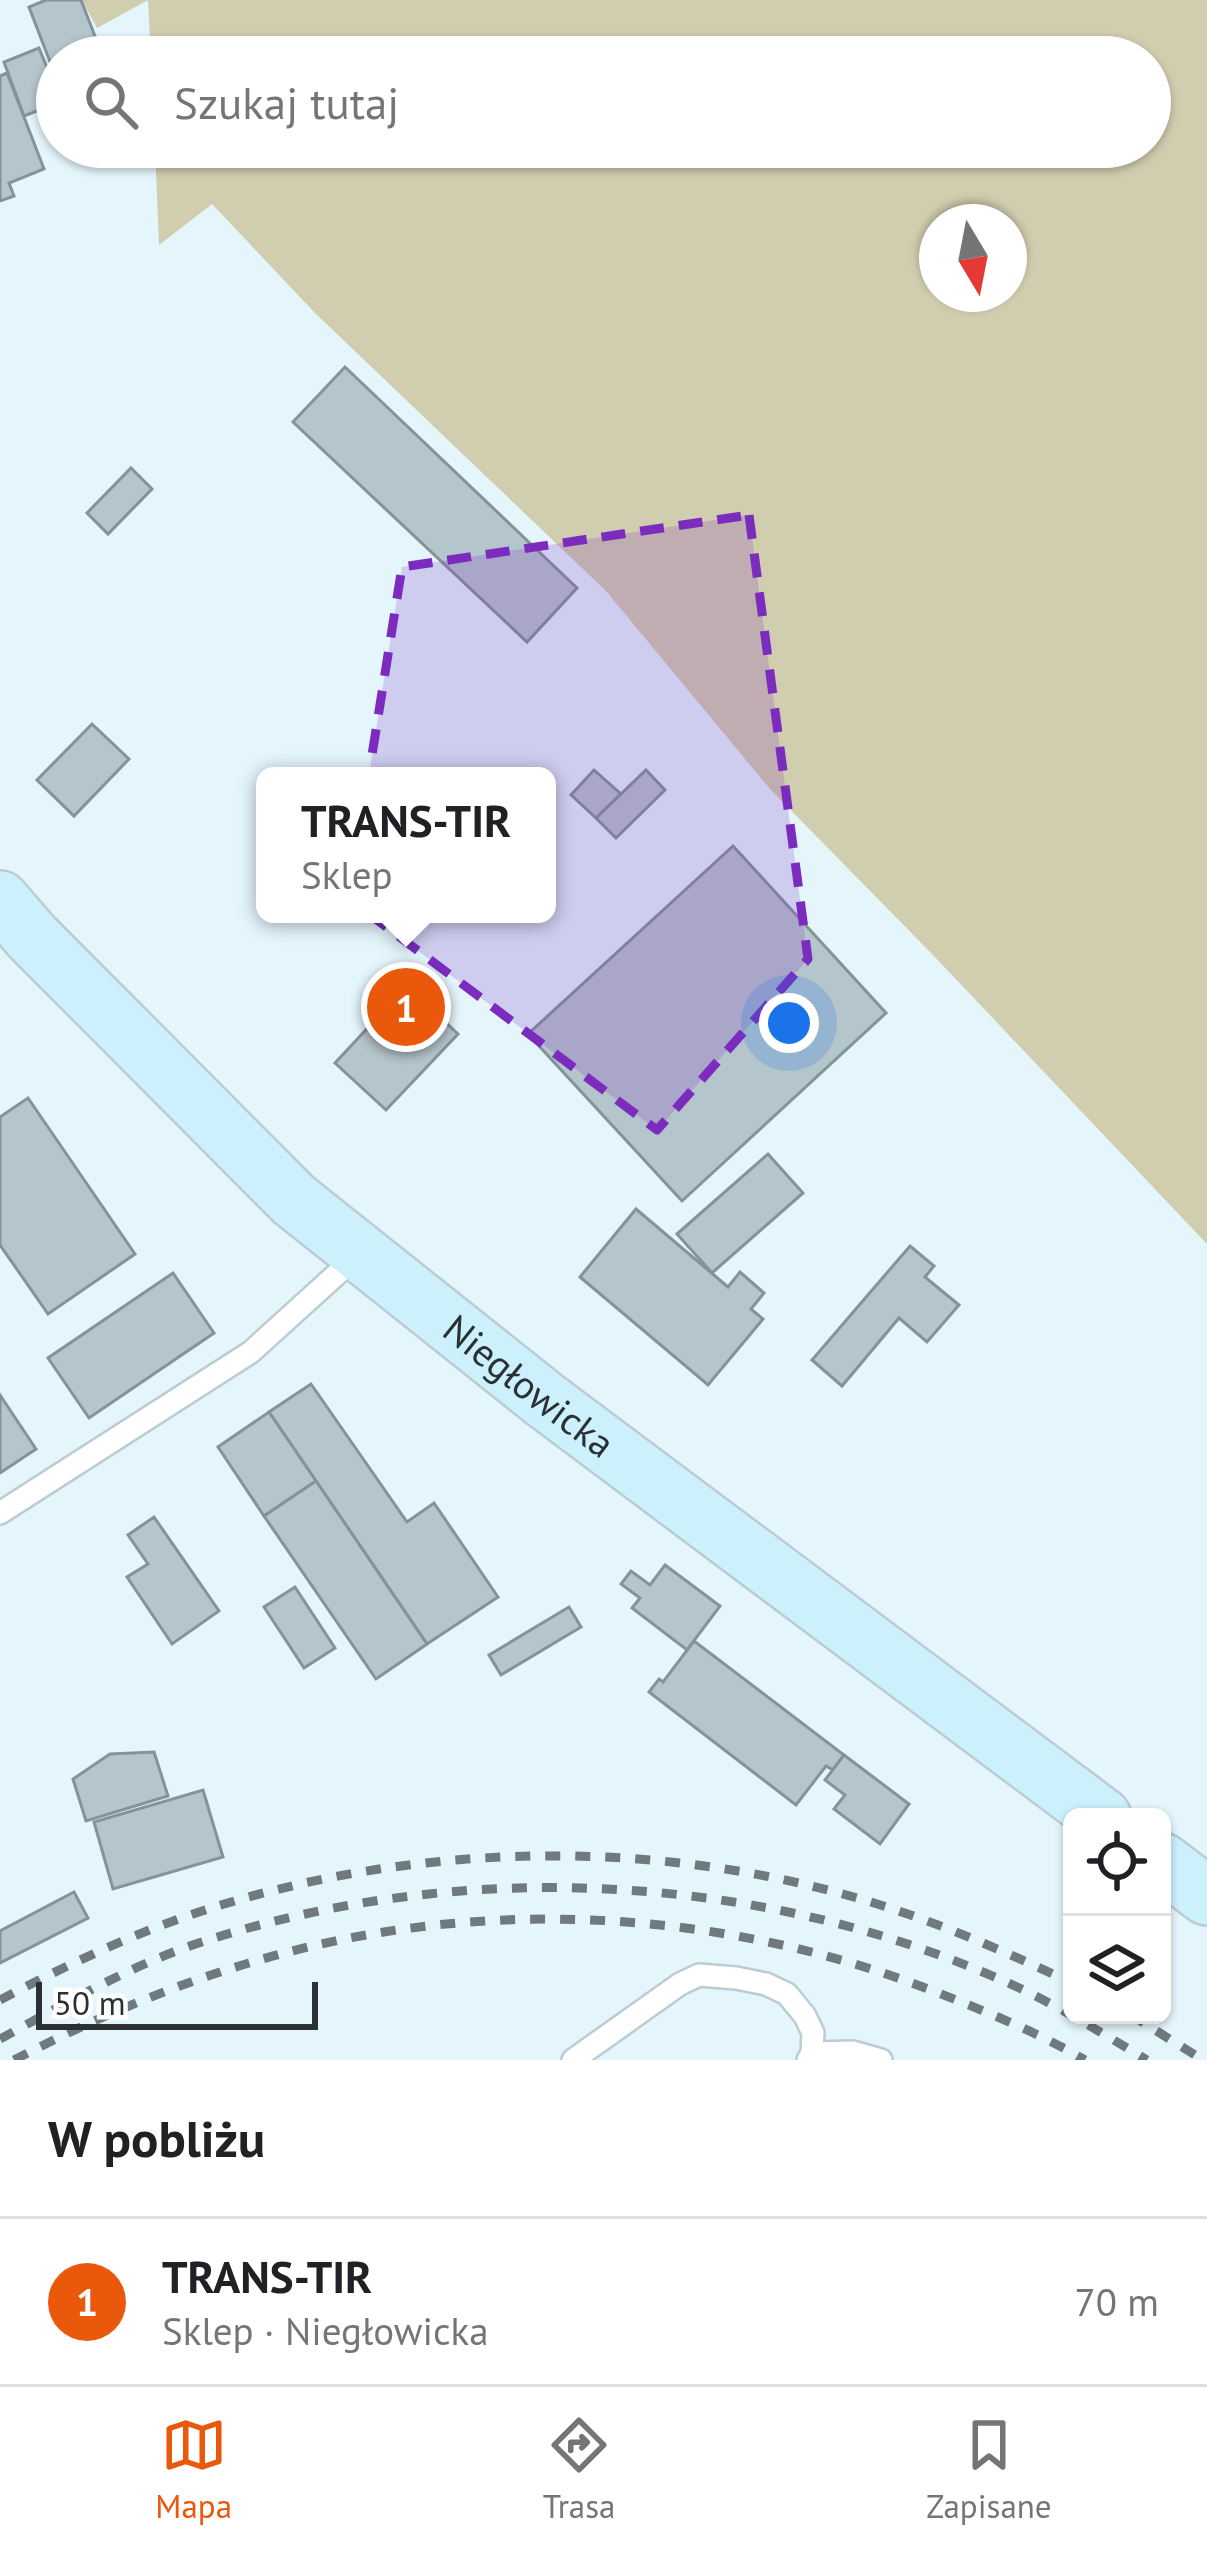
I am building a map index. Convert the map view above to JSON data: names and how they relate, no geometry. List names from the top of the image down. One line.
{"streets":{"street":["Niegłowicka"]},"scale_bar":"50 m","north":"bottom","page":{"search":"Szukaj tutaj","popup":["TRANS-TIR","Sklep"],"pins":"1","scale":"50 m","heading":"W pobliżu","list":[{"mark":"1","name":"TRANS-TIR","note":"Sklep · Niegłowicka","value":"70 m"}],"nav":["Mapa","Trasa","Zapisane"]}}
